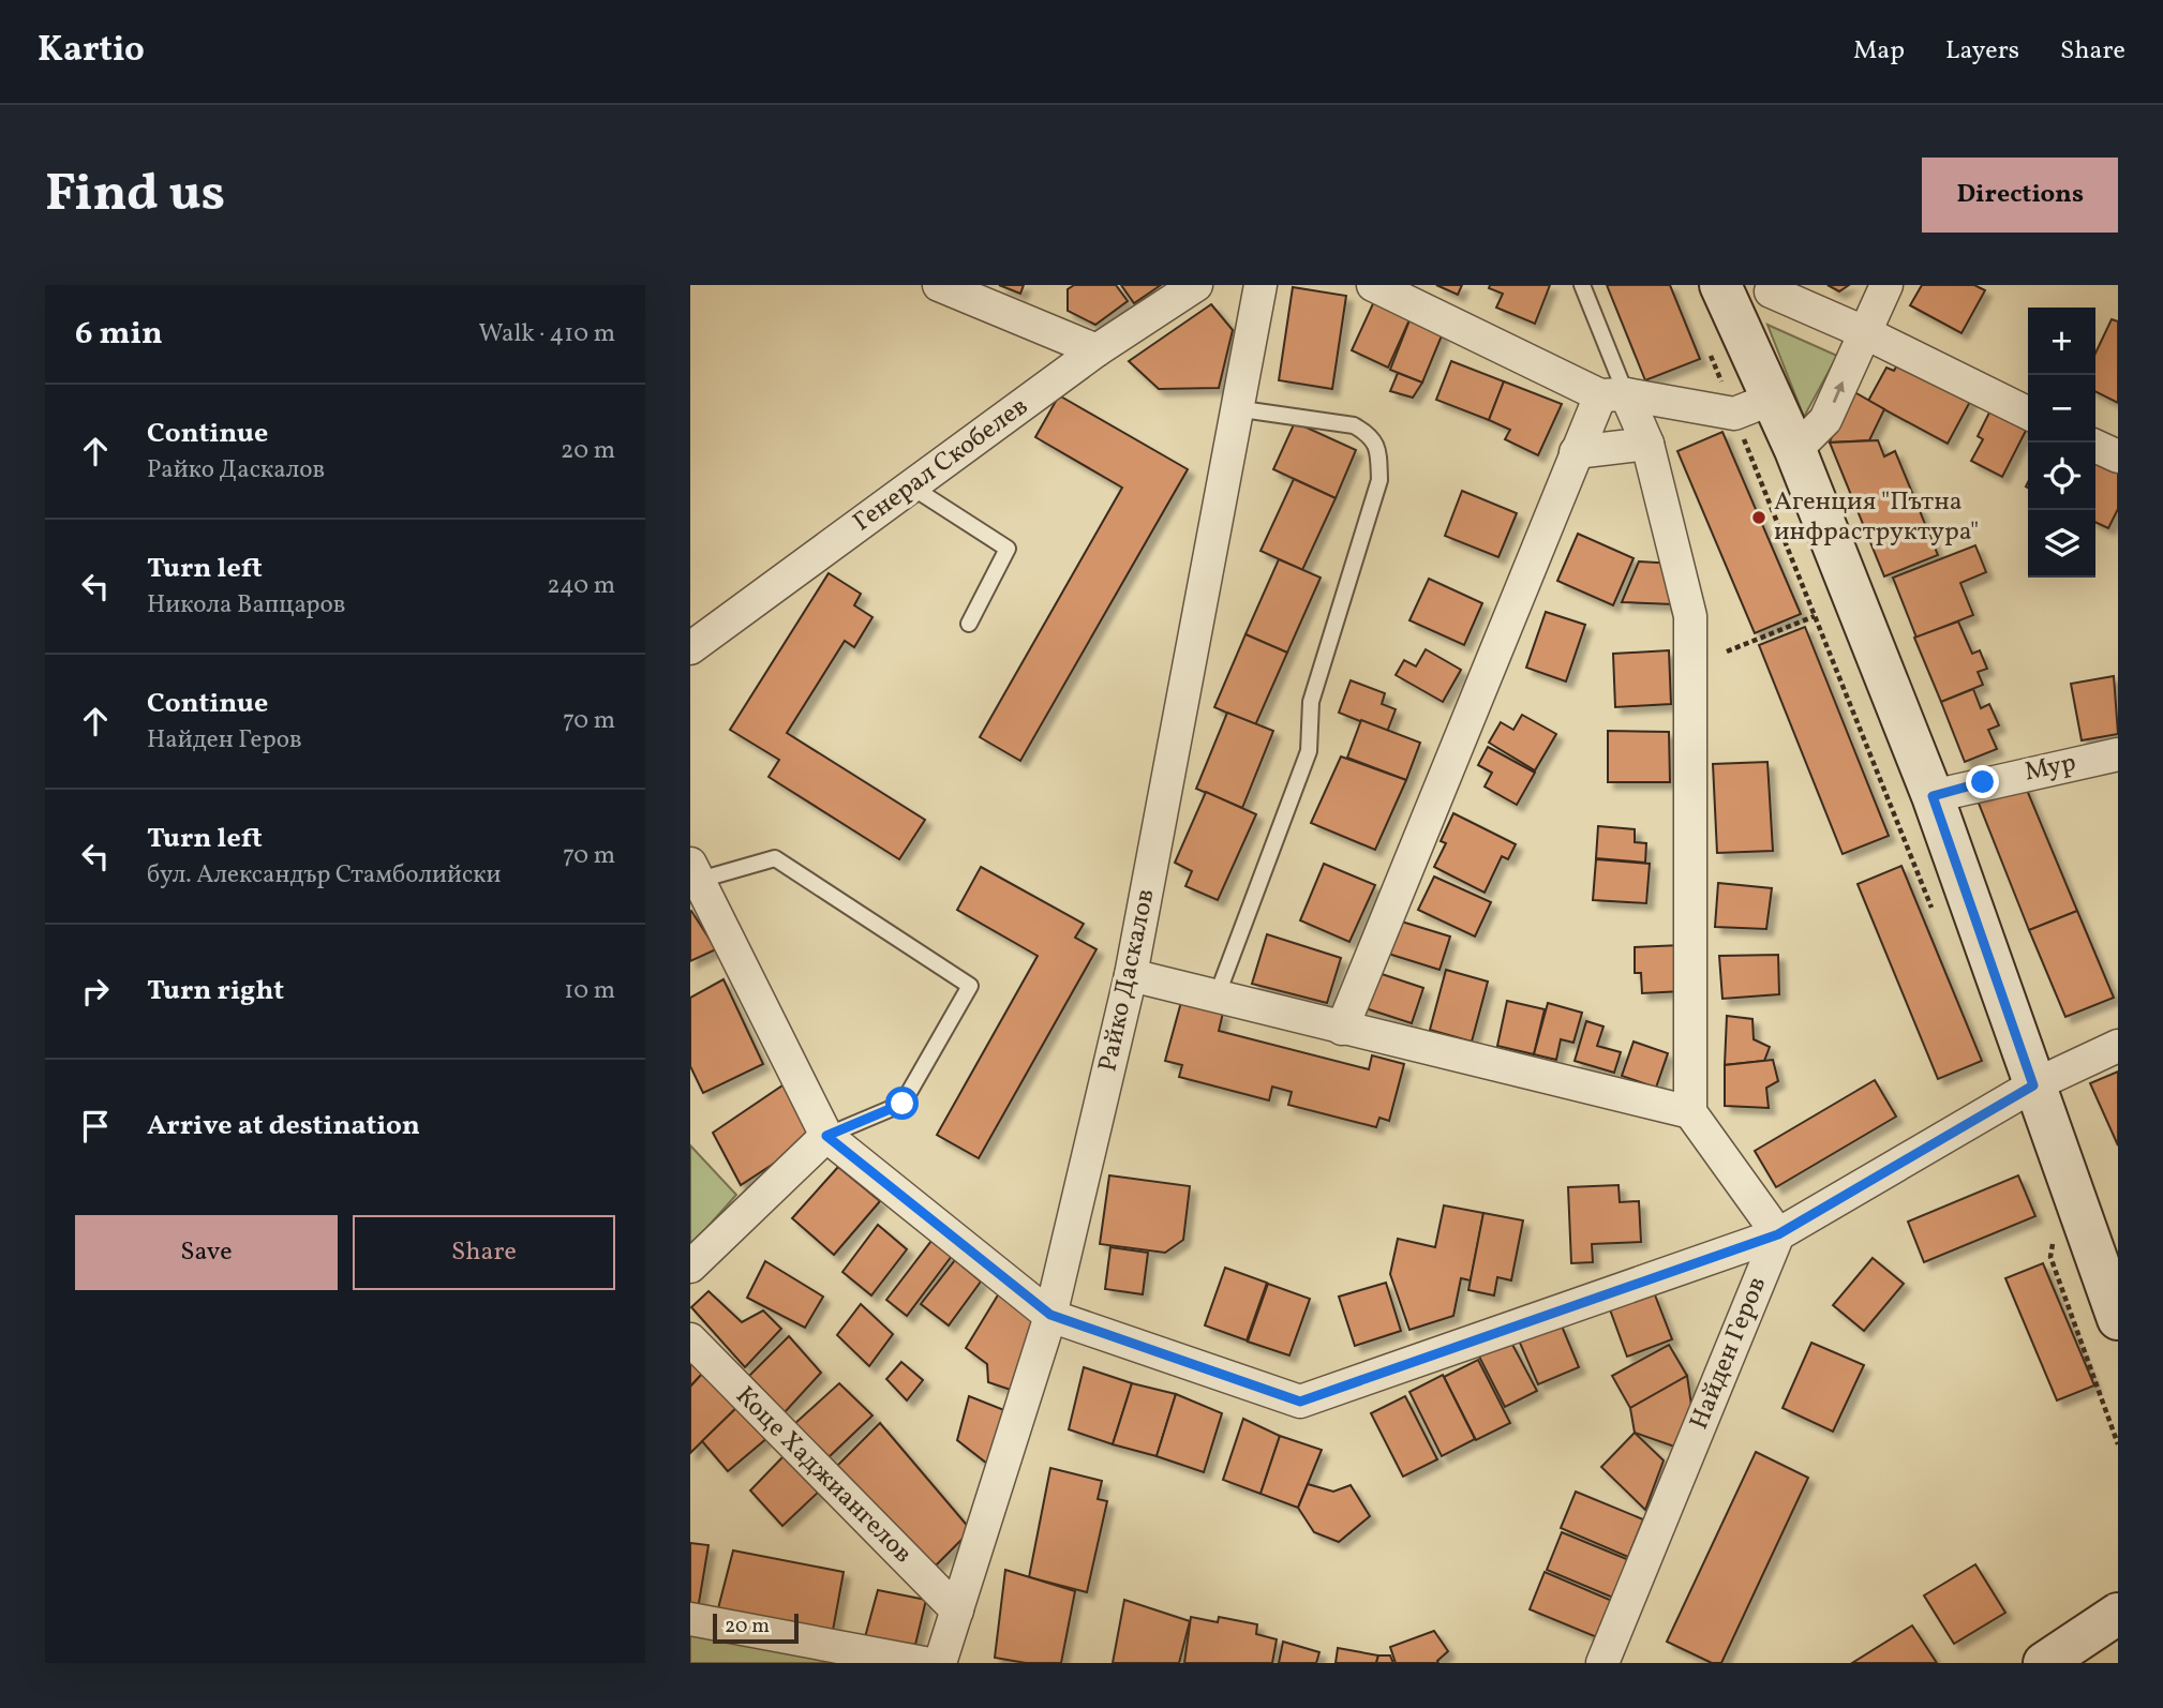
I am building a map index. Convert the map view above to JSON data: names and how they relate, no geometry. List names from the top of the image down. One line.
{"streets":{"street":["Генерал Скобелев","Мур","Райко Даскалов","Найден Геров","Коце Хаджиангелов"]},"crossings":[["Райко Даскалов","Коце Хаджиангелов"]],"places":["Агенция \"Пътна инфраструктура\""],"scale_bar":"20 m","page":{"header":"Kartio","nav":["Map","Layers","Share"],"buttons":["Directions",["Save","Share"]],"title":"Find us","heading":["6 min","Walk · 410 m"],"map_buttons":["+","−"],"list":[["Continue","Райко Даскалов","20 m"],["Turn left","Никола Вапцаров","240 m"],["Continue","Найден Геров","70 m"],["Turn left","бул. Александър Стамболийски","70 m"],["Turn right","10 m"],"Arrive at destination"],"scale":"20 m"}}
